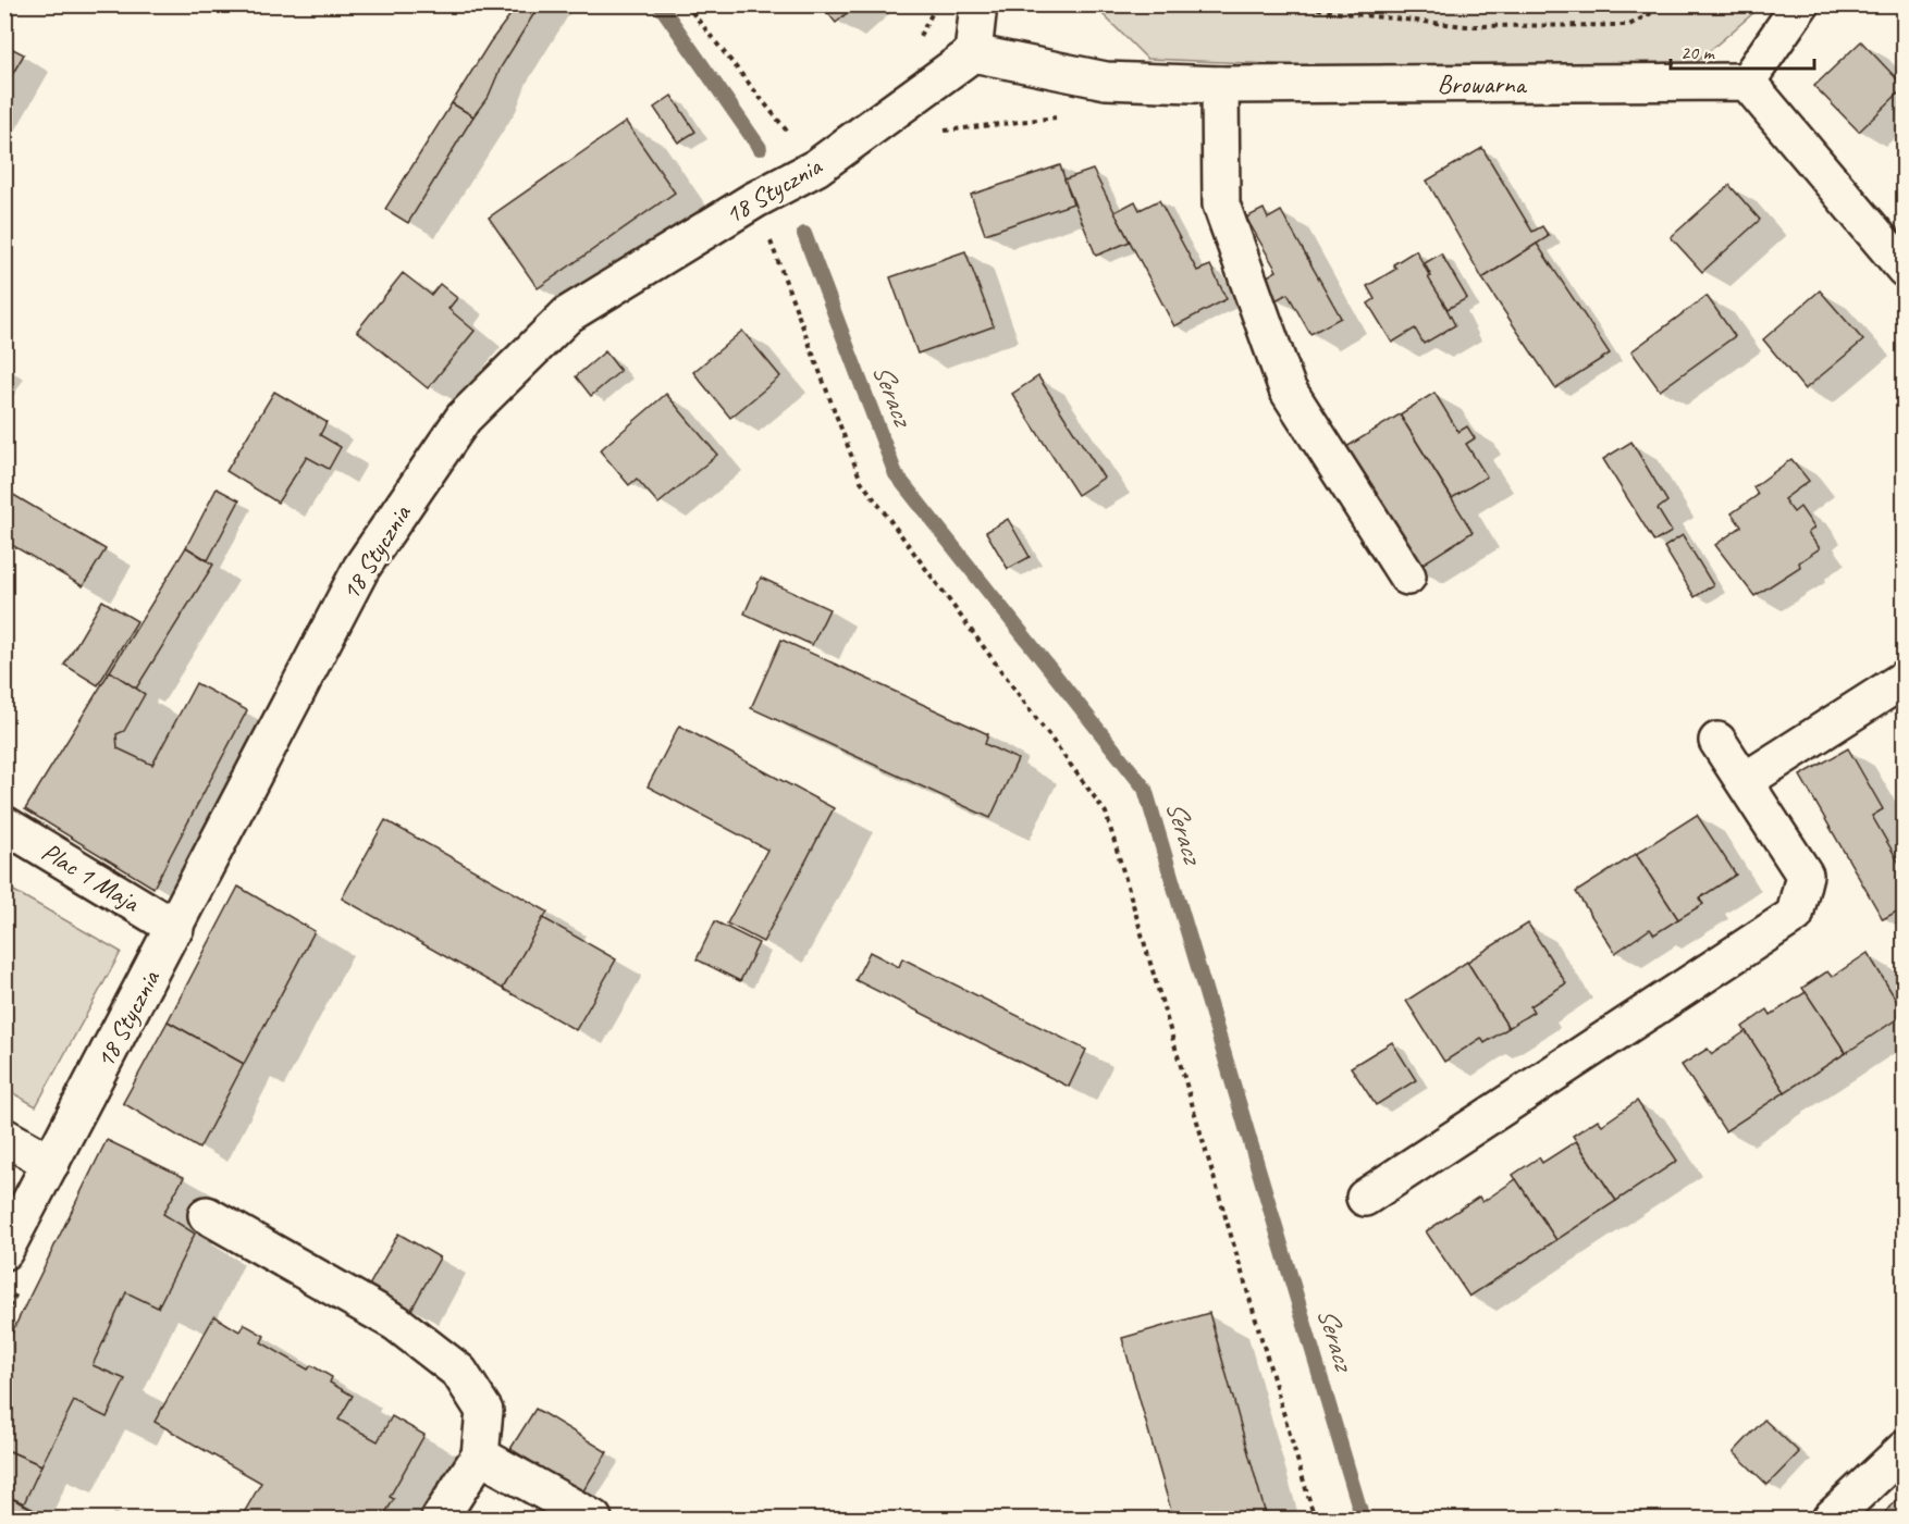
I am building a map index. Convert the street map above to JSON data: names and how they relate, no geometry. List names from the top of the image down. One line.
{"streets":{"street":["Browarna","18 Stycznia","Plac 1 Maja"]},"crossings":[["Browarna","18 Stycznia"],["18 Stycznia","Plac 1 Maja"]],"water":["Seracz"],"scale_bar":"20 m"}
